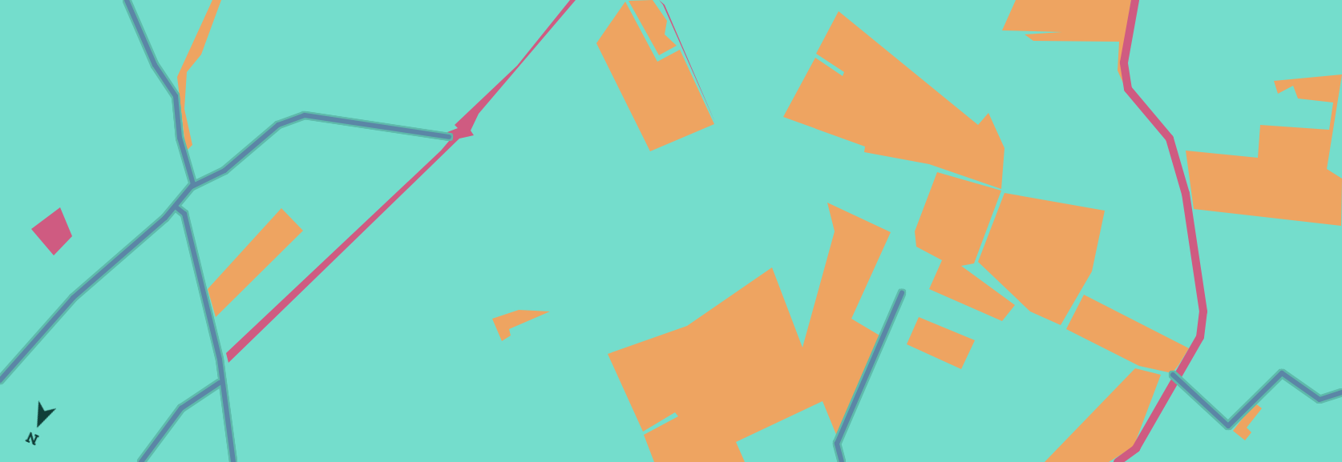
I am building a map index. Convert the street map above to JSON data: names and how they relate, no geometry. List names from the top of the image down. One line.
{"north":"bottom left"}
